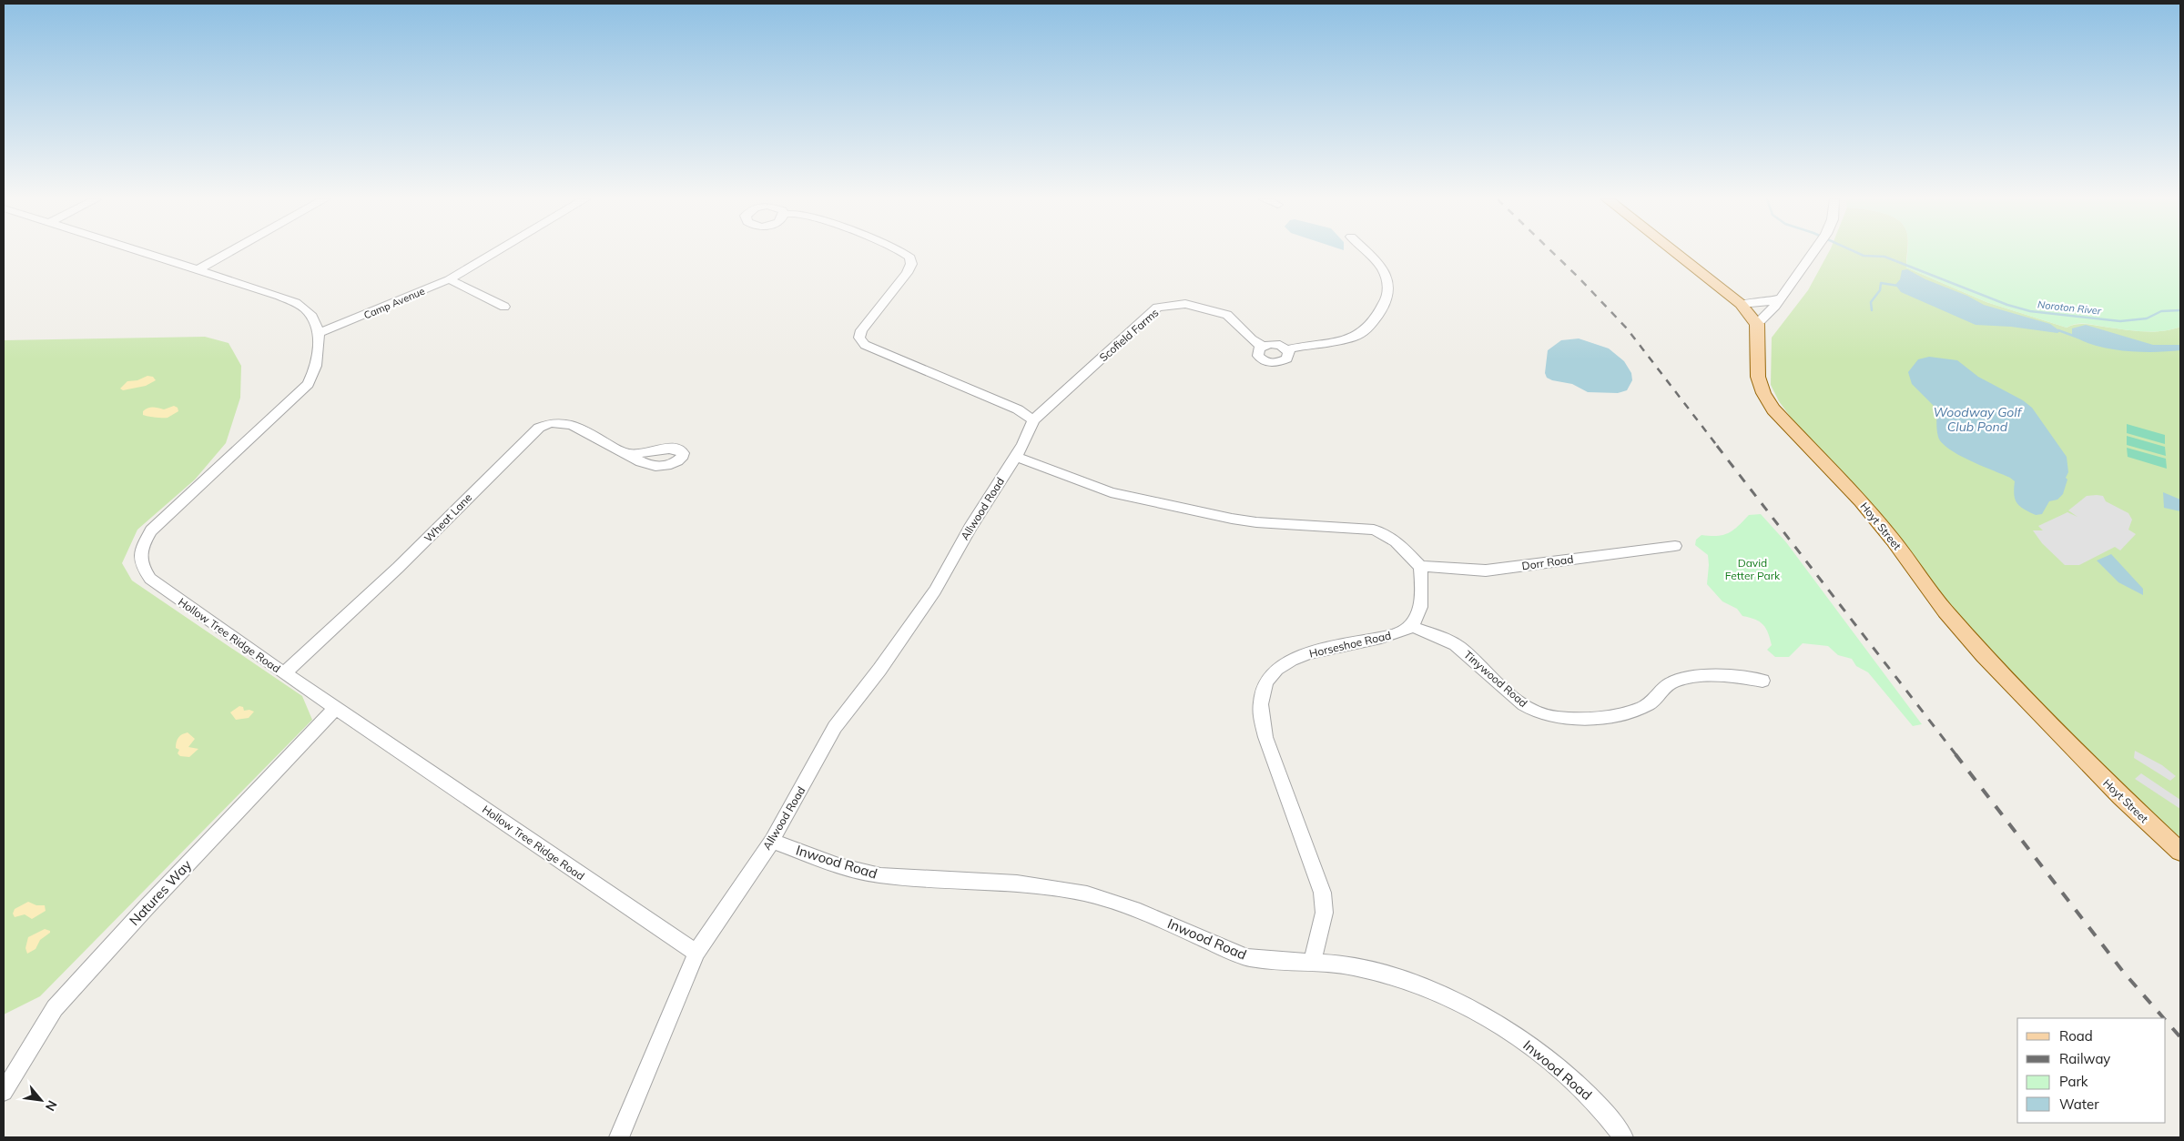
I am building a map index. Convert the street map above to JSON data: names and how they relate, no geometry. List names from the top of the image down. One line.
{"streets":{"main road":["Hoyt Street"],"street":["Camp Avenue","Scofield Farms","Allwood Road","Wheat Lane","Dorr Road","Hollow Tree Ridge Road","Horseshoe Road","Tinywood Road","Inwood Road","Natures Way"]},"crossings":[["Camp Avenue","Hollow Tree Ridge Road"],["Scofield Farms","Allwood Road"],["Allwood Road","Hollow Tree Ridge Road"],["Allwood Road","Inwood Road"],["Wheat Lane","Hollow Tree Ridge Road"],["Hollow Tree Ridge Road","Natures Way"],["Horseshoe Road","Tinywood Road"],["Horseshoe Road","Inwood Road"]],"water":["Noroton River","Woodway Golf Club Pond"],"parks":["David Fetter Park"],"legend":["Road","Railway","Park","Water"],"north":"bottom right"}
